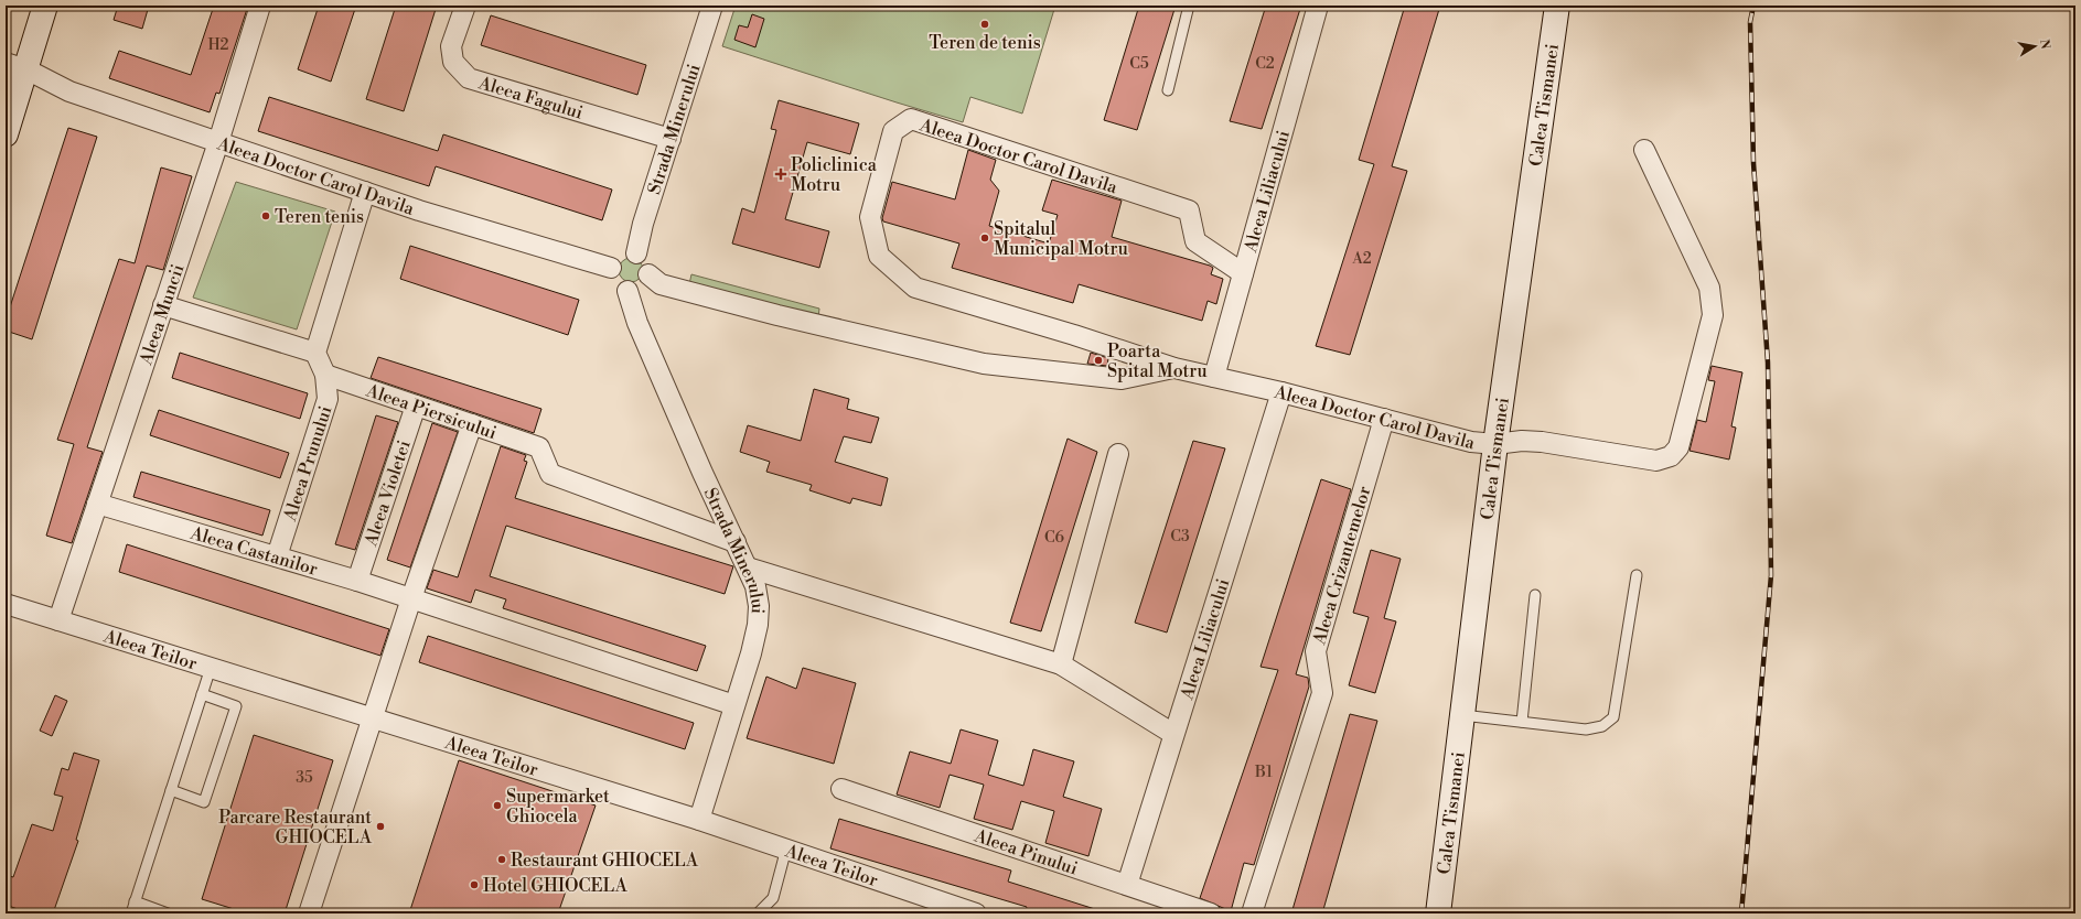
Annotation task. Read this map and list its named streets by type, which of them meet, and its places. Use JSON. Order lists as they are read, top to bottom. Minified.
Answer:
{"streets":{"main road":["Calea Tismanei"],"street":["Aleea Fagului","Strada Minerului","Aleea Doctor Carol Davila","Aleea Liliacului","Aleea Muncii","Aleea Piersicului","Aleea Prunului","Aleea Violetei","Aleea Castanilor","Aleea Crizantemelor","Aleea Teilor","Aleea Pinului"]},"crossings":[["Aleea Fagului","Strada Minerului"],["Calea Tismanei","Aleea Doctor Carol Davila"],["Strada Minerului","Aleea Doctor Carol Davila"],["Strada Minerului","Aleea Piersicului"],["Strada Minerului","Aleea Castanilor"],["Strada Minerului","Aleea Teilor"],["Aleea Doctor Carol Davila","Aleea Liliacului"],["Aleea Doctor Carol Davila","Aleea Muncii"],["Aleea Doctor Carol Davila","Aleea Crizantemelor"],["Aleea Liliacului","Aleea Pinului"],["Aleea Muncii","Aleea Castanilor"],["Aleea Muncii","Aleea Teilor"],["Aleea Piersicului","Aleea Prunului"],["Aleea Piersicului","Aleea Violetei"],["Aleea Prunului","Aleea Castanilor"],["Aleea Violetei","Aleea Castanilor"]],"places":{"other":["Teren de tenis","Teren tenis","Spitalul Municipal Motru","Poarta Spital Motru","Supermarket Ghiocela","Parcare Restaurant GHIOCELA","Restaurant GHIOCELA","Hotel GHIOCELA"],"health":["Policlinica Motru"]},"house_numbers":["H2","C5","C2","A2","C3","C6","B1","35"],"north":"right"}
